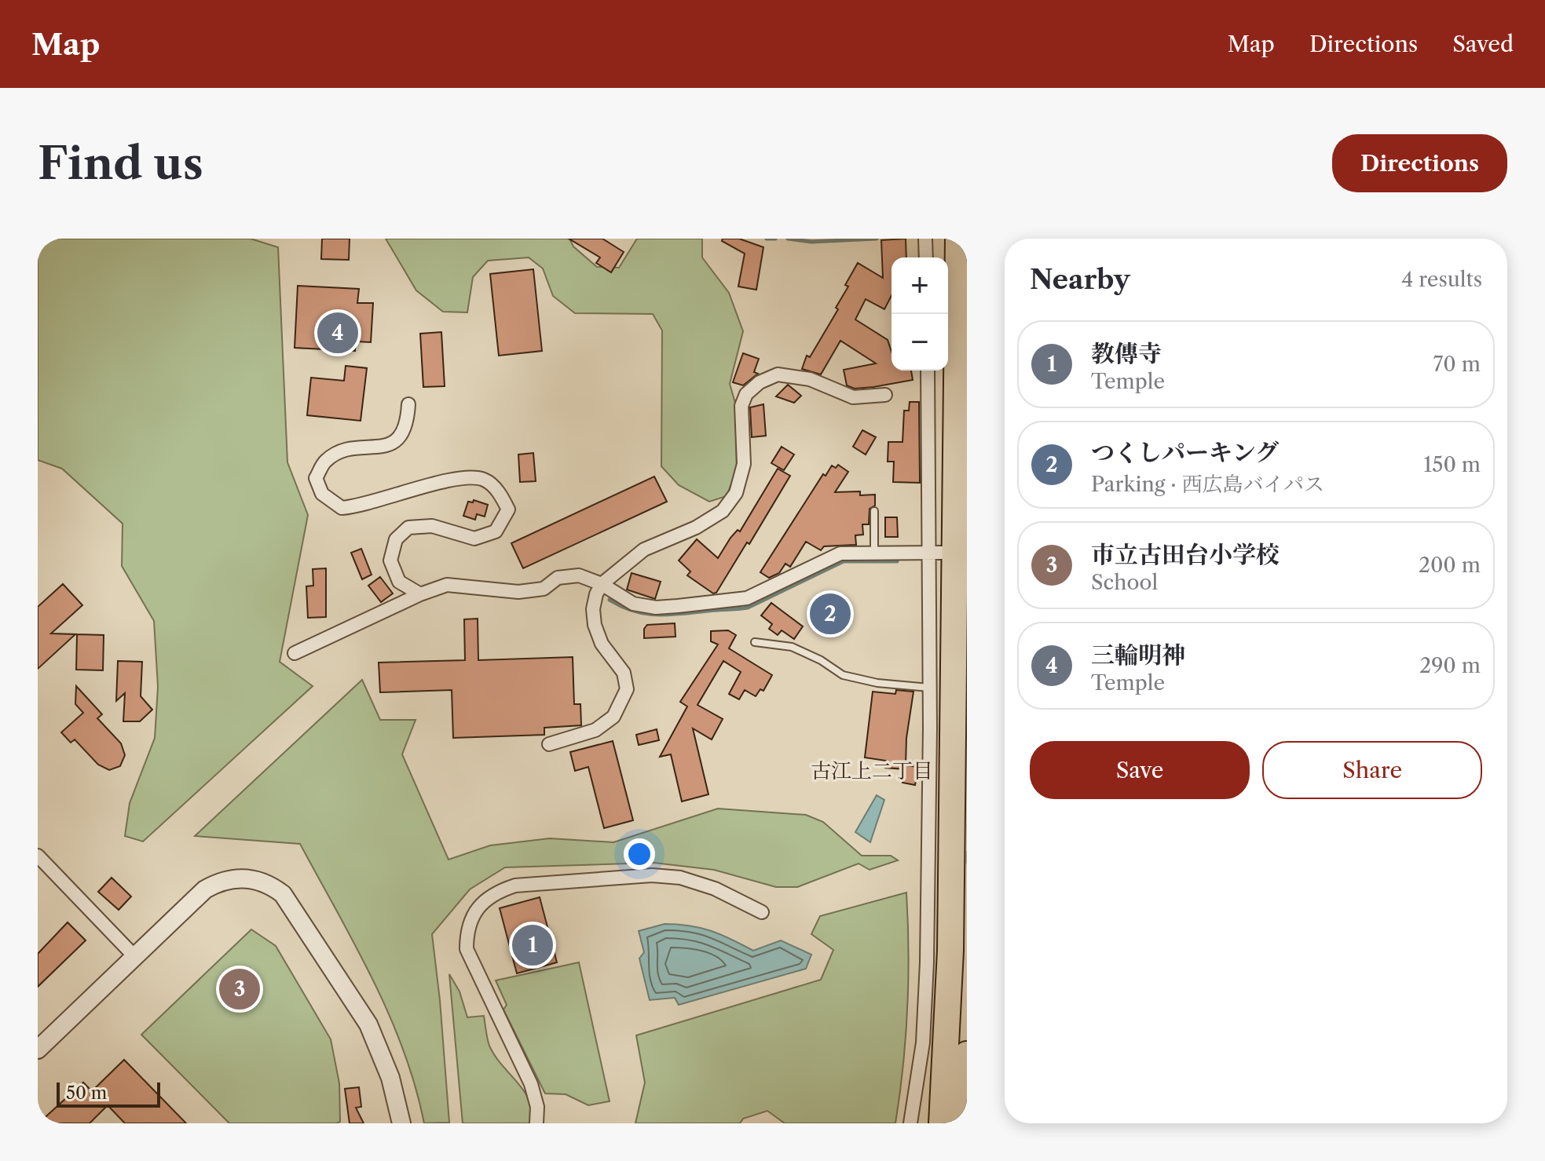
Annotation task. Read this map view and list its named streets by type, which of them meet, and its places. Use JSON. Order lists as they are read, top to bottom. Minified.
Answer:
{"districts":["古江上二丁目"],"scale_bar":"50 m","page":{"header":"Map","nav":["Map","Directions","Saved"],"buttons":["Directions",["Save","Share"]],"title":"Find us","heading":["Nearby","4 results"],"map_buttons":["+","−"],"pins":["4","2","1","3"],"list":[{"mark":"1","name":"教傳寺","note":"Temple","value":"70 m"},{"mark":"2","name":"つくしパーキング","note":"Parking · 西広島バイパス","value":"150 m"},{"mark":"3","name":"市立古田台小学校","note":"School","value":"200 m"},{"mark":"4","name":"三輪明神","note":"Temple","value":"290 m"}],"scale":"50 m"}}
